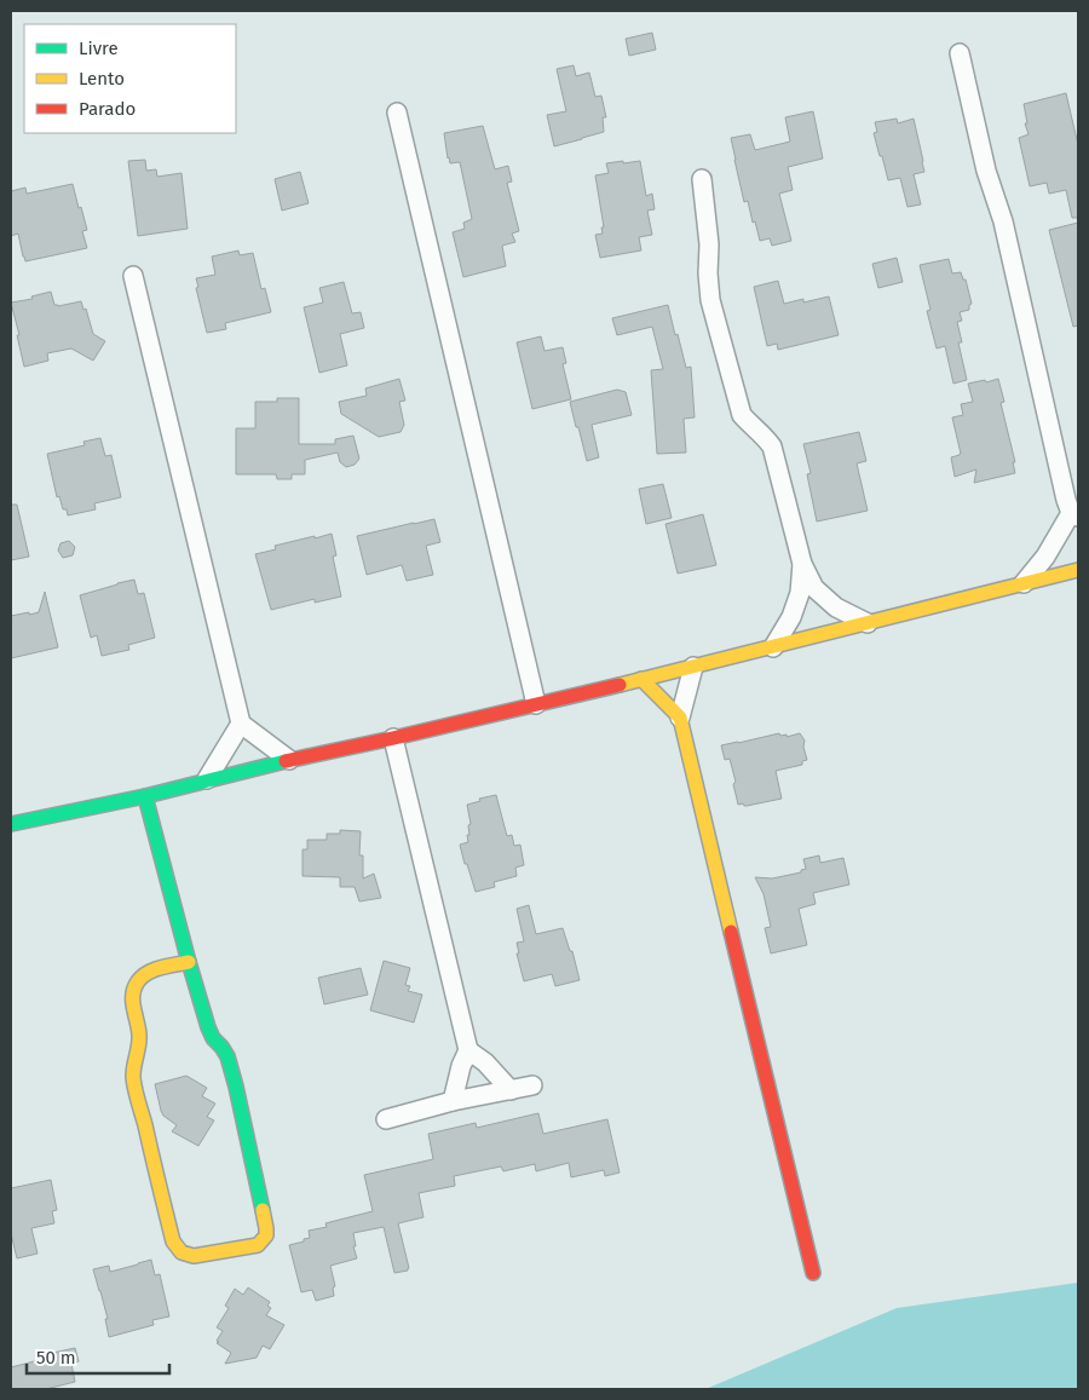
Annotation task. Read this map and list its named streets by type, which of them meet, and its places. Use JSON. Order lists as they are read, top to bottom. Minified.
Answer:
{"legend":["Livre","Lento","Parado"],"scale_bar":"50 m"}
